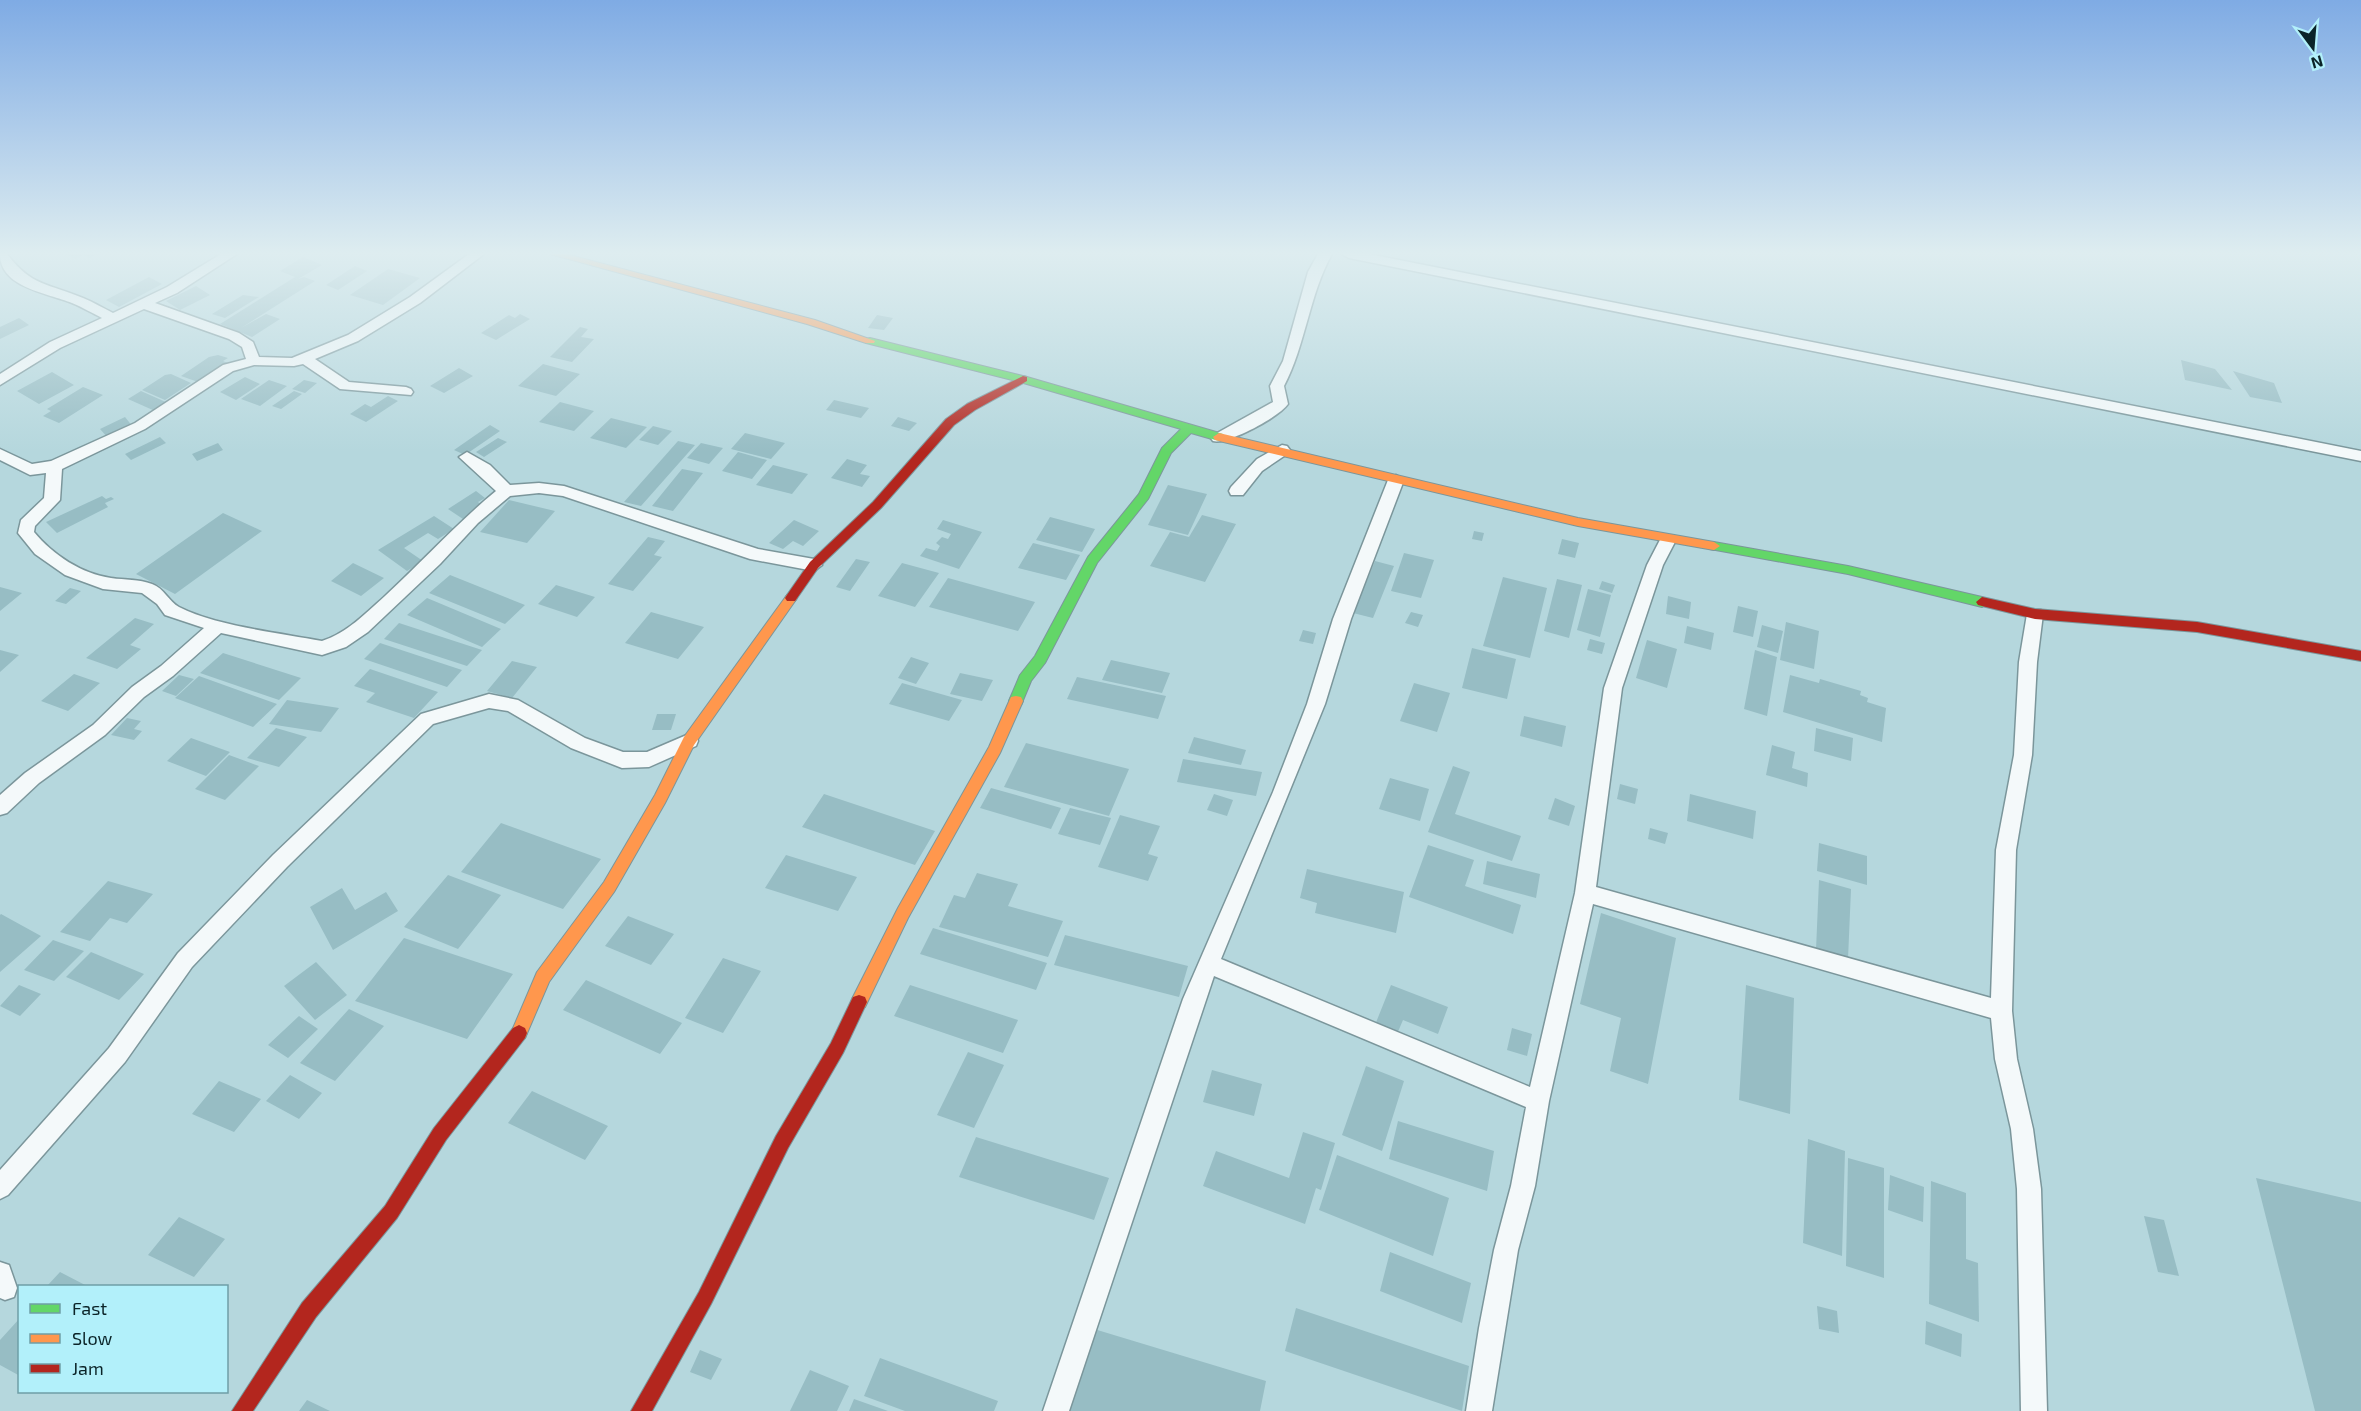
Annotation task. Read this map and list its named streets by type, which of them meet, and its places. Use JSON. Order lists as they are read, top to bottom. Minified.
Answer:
{"legend":["Fast","Slow","Jam"],"north":"bottom"}
